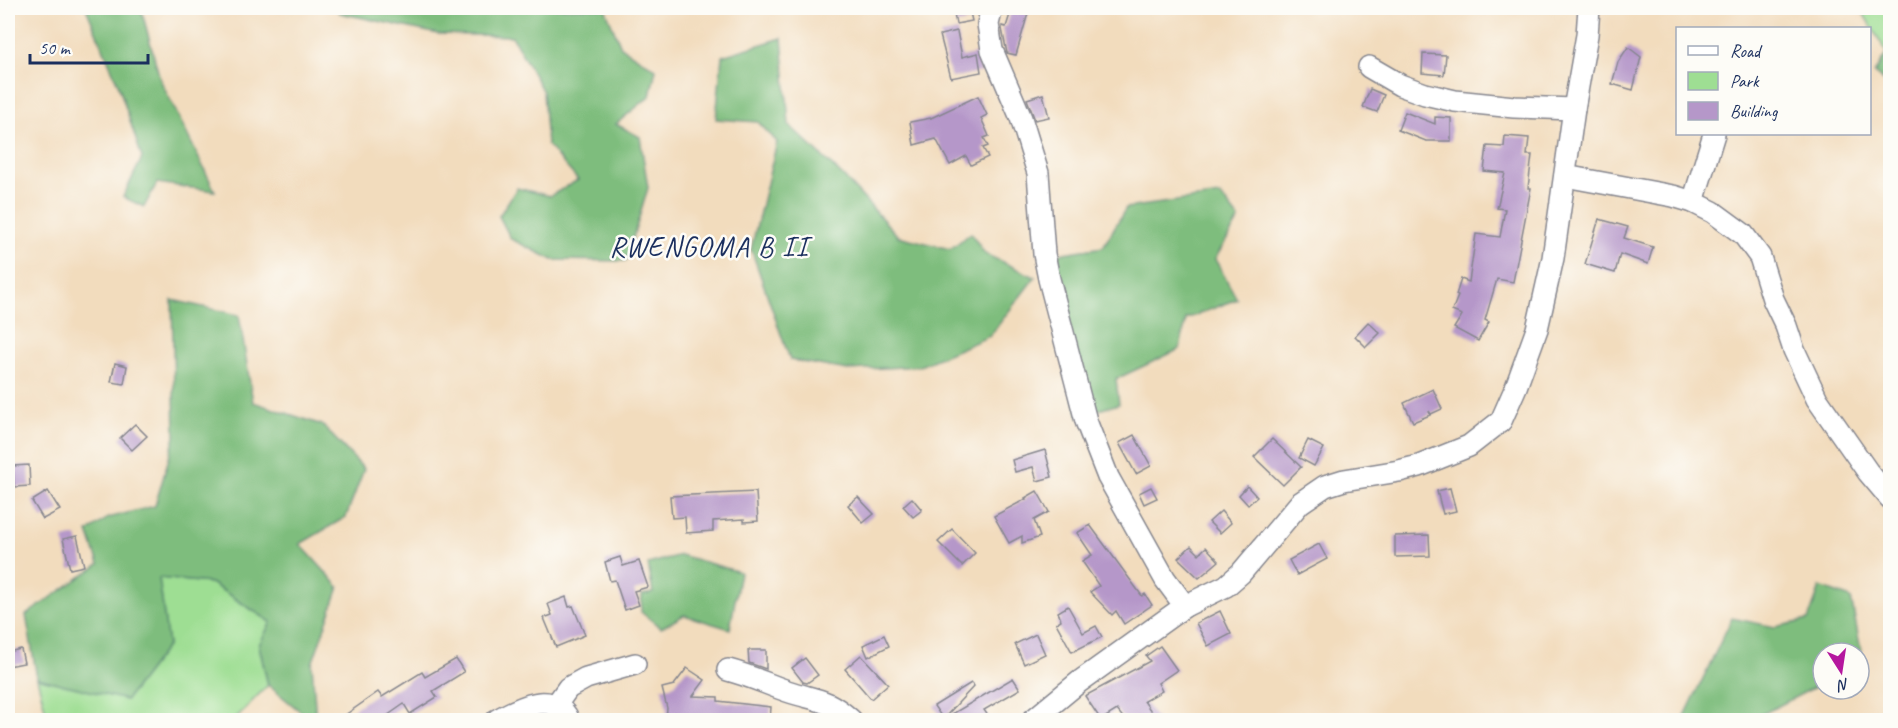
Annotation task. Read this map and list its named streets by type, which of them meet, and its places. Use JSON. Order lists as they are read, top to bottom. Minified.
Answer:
{"districts":["RWENGOMA B II"],"legend":["Road","Park","Building"],"scale_bar":"50 m","north":"bottom"}
